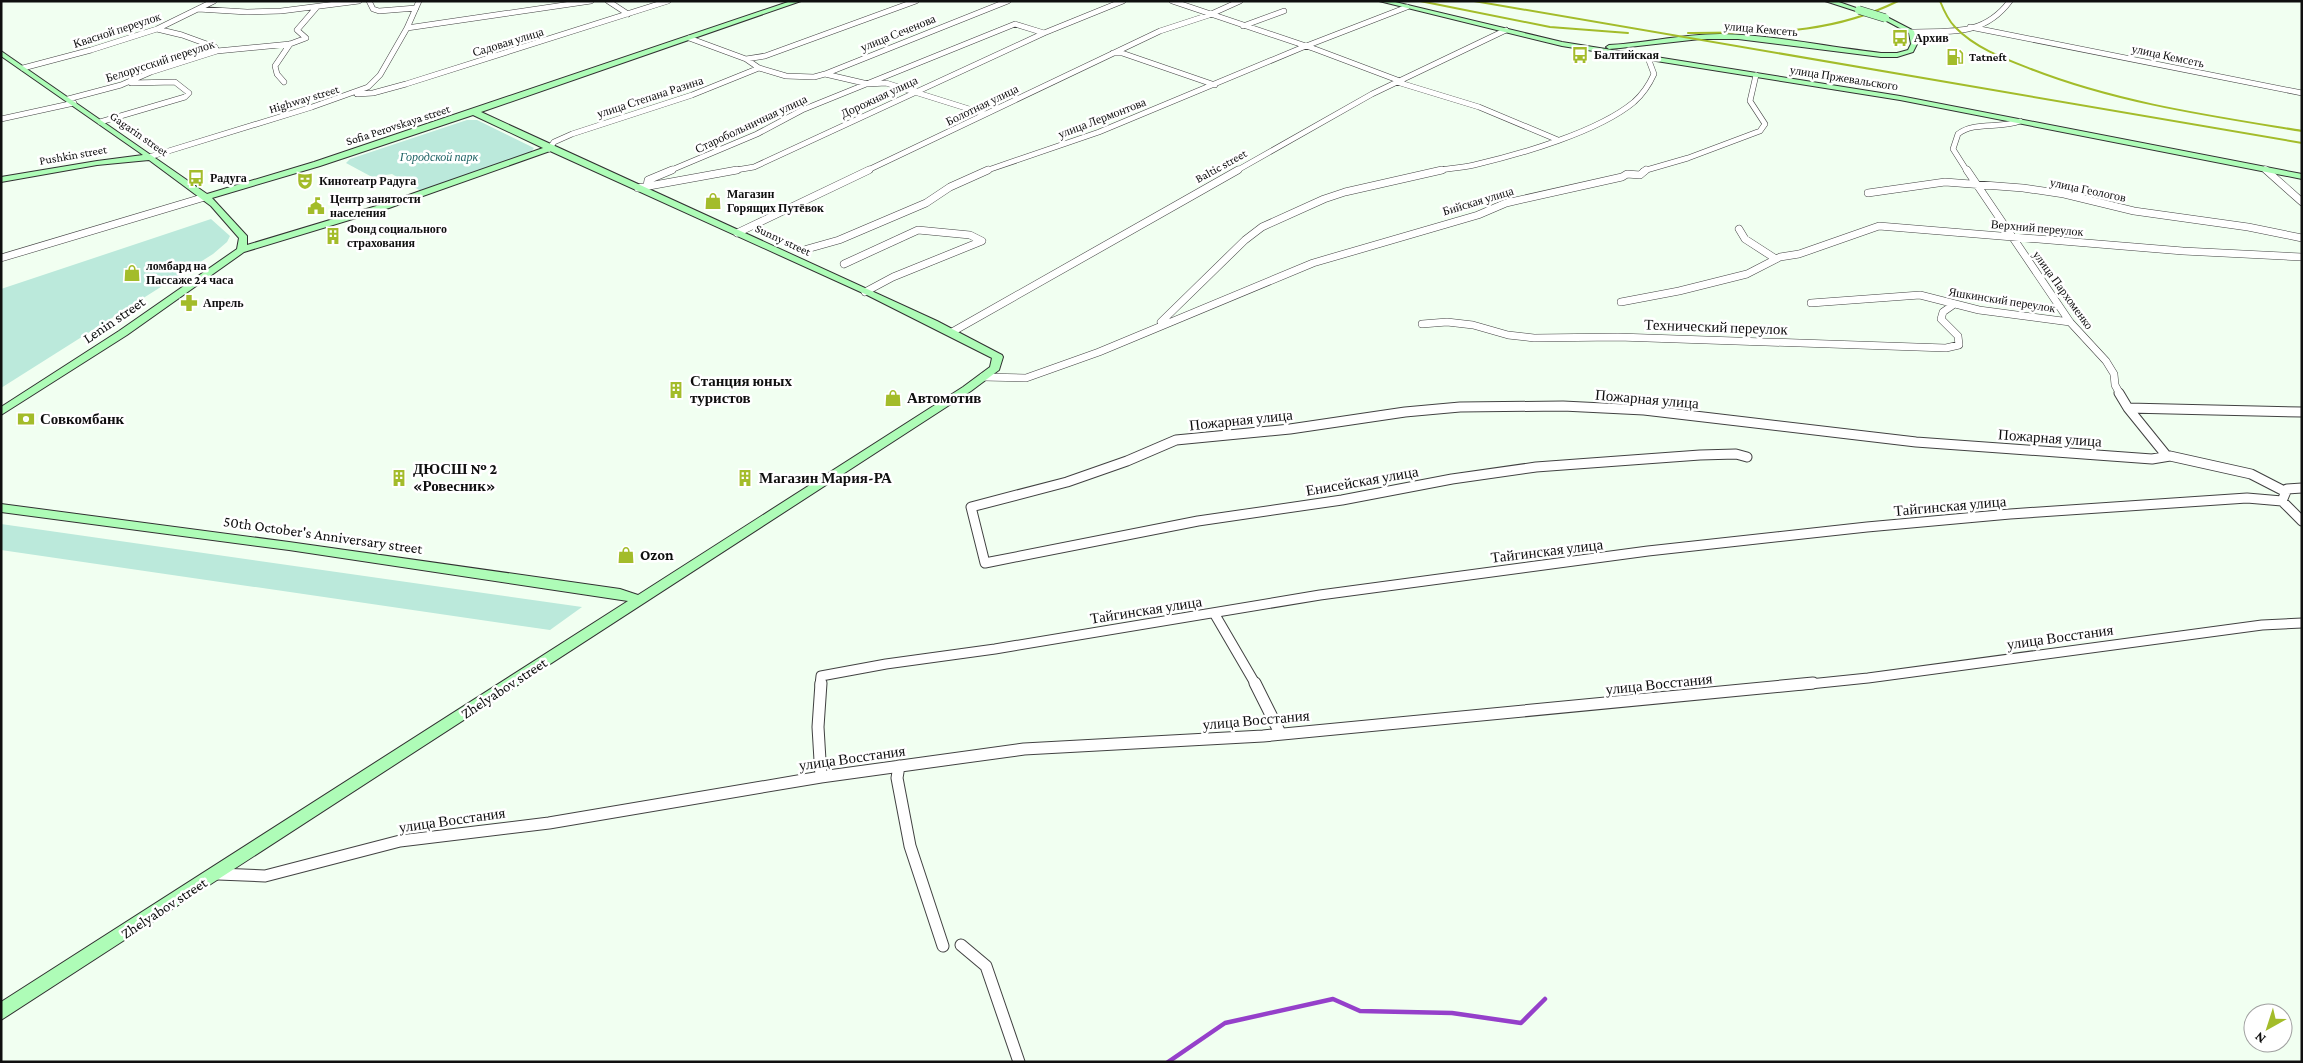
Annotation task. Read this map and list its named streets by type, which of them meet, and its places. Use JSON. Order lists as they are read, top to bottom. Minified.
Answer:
{"streets":{"street":["улица Кемсеть","Квасной переулок","улица Сеченова","Садовая улица","Белорусский переулок","улица Пржевальского","улица Степана Разина","Дорожная улица","Highway street","Болотная улица","улица Лермонтова","Старобольничная улица","Sofia Perovskaya street","Gagarin street","Pushkin street","Baltic street","улица Геологов","Бийская улица","Верхний переулок","Sunny street","улица Пархоменко","Яшкинский переулок","Lenin street","Технический переулок","Пожарная улица","Енисейская улица","Тайгинская улица","50th October's Anniversary street","улица Восстания","Zhelyabov street"]},"crossings":[["улица Кемсеть","улица Пржевальского"],["Квасной переулок","Gagarin street"],["Садовая улица","Highway street"],["Белорусский переулок","Gagarin street"],["улица Пржевальского","улица Лермонтова"],["улица Пржевальского","Baltic street"],["улица Пржевальского","Бийская улица"],["улица Пржевальского","улица Пархоменко"],["улица Степана Разина","Sunny street"],["улица Степана Разина","Lenin street"],["Дорожная улица","Старобольничная улица"],["Дорожная улица","Sunny street"],["Highway street","Gagarin street"],["Highway street","Pushkin street"],["Болотная улица","Sunny street"],["Старобольничная улица","Sunny street"],["Sofia Perovskaya street","Gagarin street"],["Sofia Perovskaya street","Sunny street"],["Gagarin street","Pushkin street"],["Gagarin street","Lenin street"],["Baltic street","Sunny street"],["улица Геологов","улица Пархоменко"],["Бийская улица","Zhelyabov street"],["Верхний переулок","улица Пархоменко"],["Sunny street","Lenin street"],["Sunny street","Zhelyabov street"],["улица Пархоменко","Яшкинский переулок"],["улица Пархоменко","Пожарная улица"],["Яшкинский переулок","Технический переулок"],["Пожарная улица","Енисейская улица"],["Тайгинская улица","улица Восстания"],["50th October's Anniversary street","Zhelyabov street"],["улица Восстания","Zhelyabov street"]],"parks":["Городской парк"],"places":{"bus stop":["Архив","Балтийская","Радуга"],"fuel station":["Tatneft"],"theatre":["Кинотеатр Радуга"],"shop":["Магазин Горящих Путёвок","ломбард на Пассаже 24 часа","Автомотив","Ozon"],"public building":["Центр занятости населения"],"building":["Фонд социального страхования","Станция юных туристов","ДЮСШ № 2 «Ровесник»","Магазин Мария-РА"],"pharmacy":["Апрель"],"bank":["Совкомбанк"]},"north":"bottom left"}
